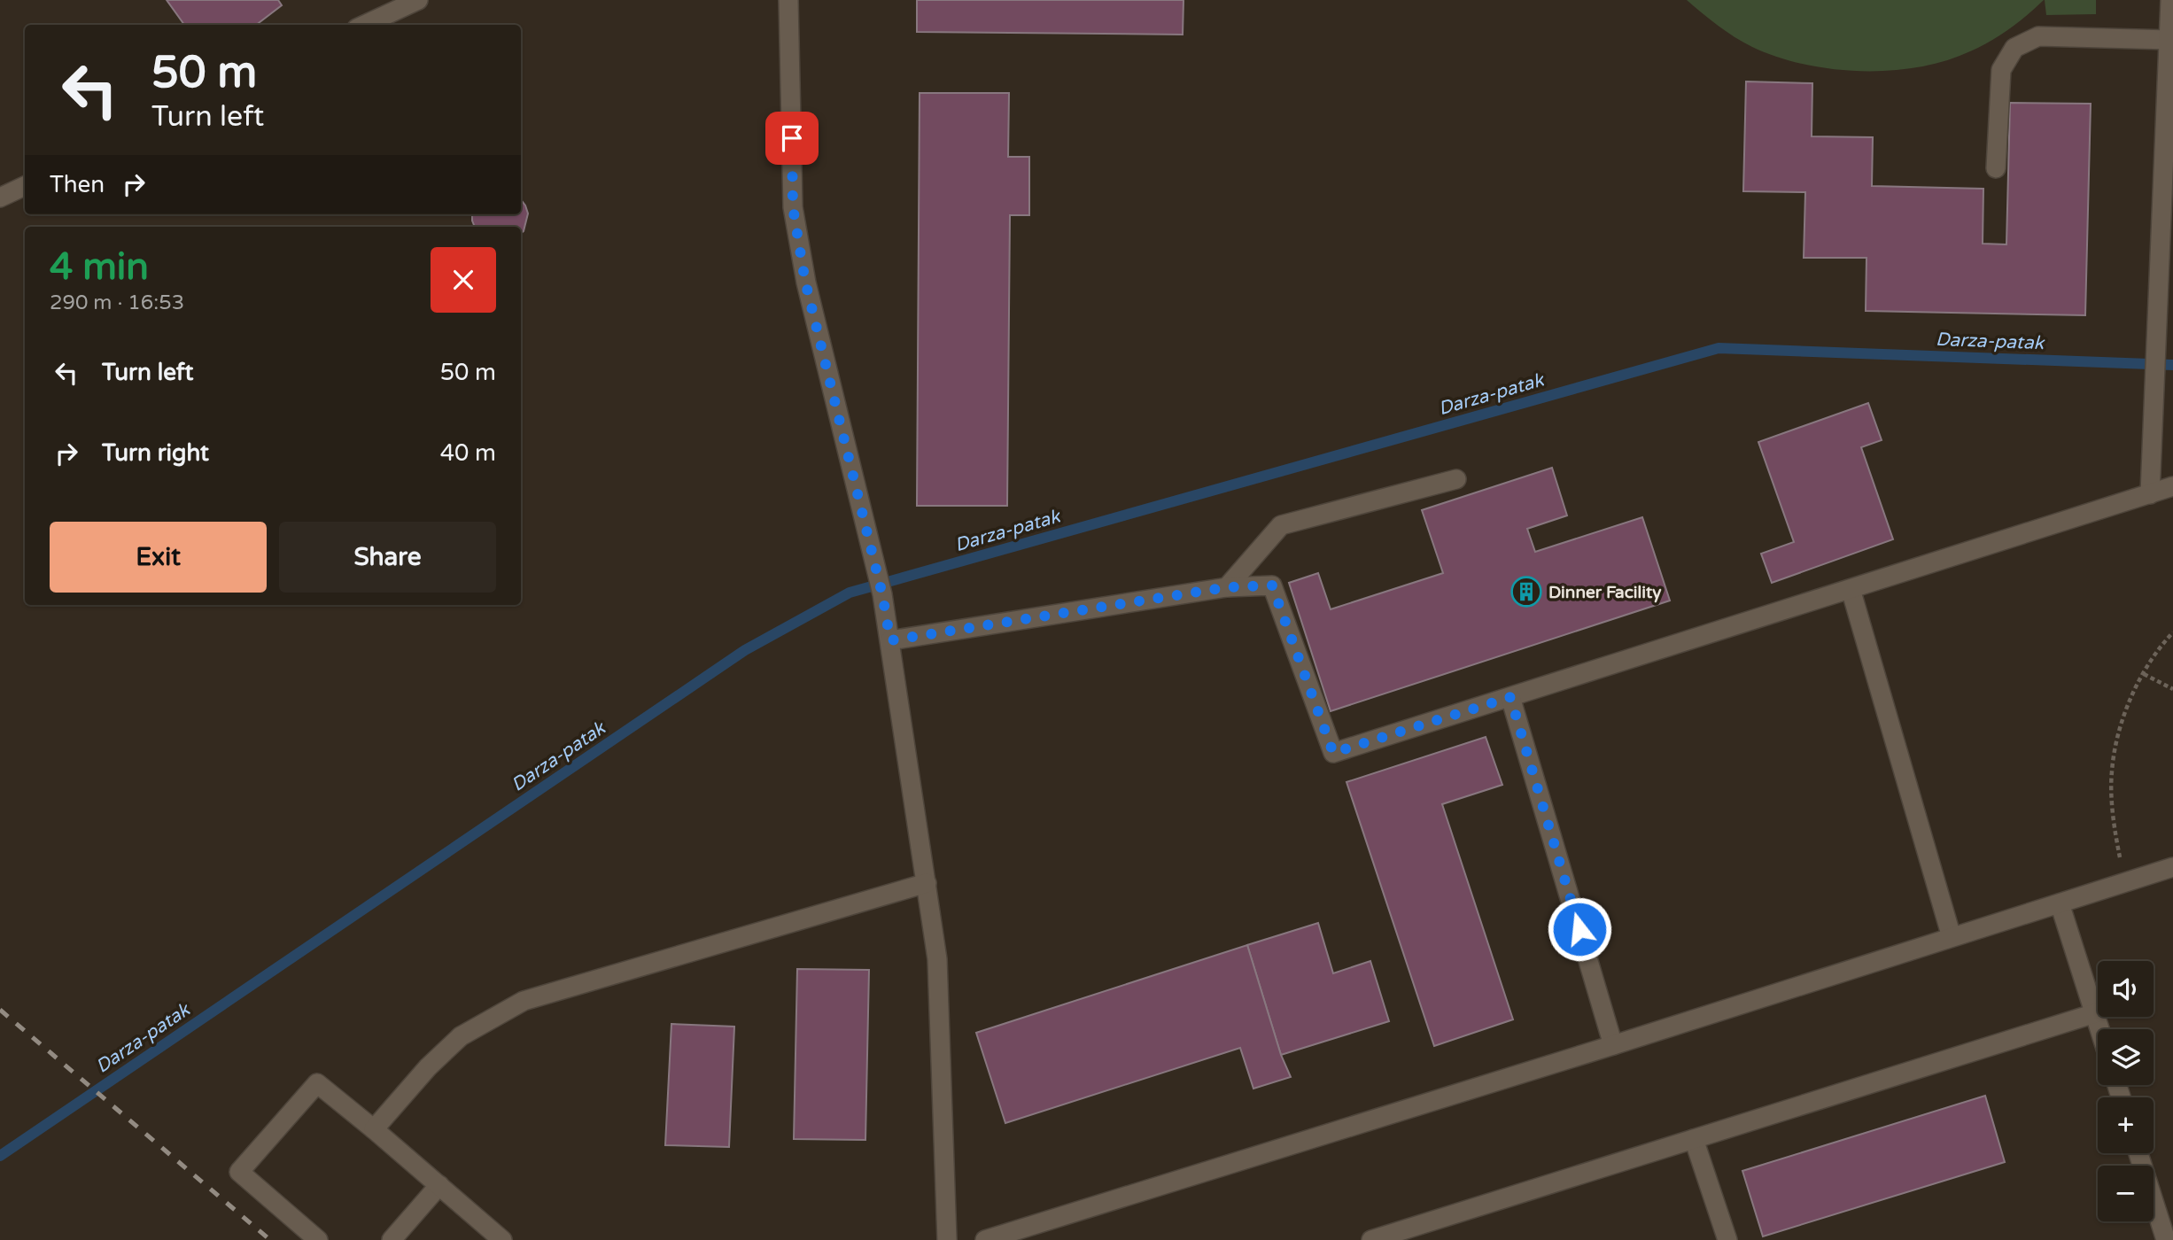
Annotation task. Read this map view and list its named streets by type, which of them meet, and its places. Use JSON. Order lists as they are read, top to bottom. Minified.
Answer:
{"water":["Darza-patak"],"places":{"building":["Dinner Facility"]},"page":{"turn":["50 m","Turn left"],"then":"Then","heading":["4 min","290 m · 16:53"],"list":[{"name":"Turn left","value":"50 m"},{"name":"Turn right","value":"40 m"}],"buttons":["Exit","Share"],"map_buttons":["+","−"]}}
